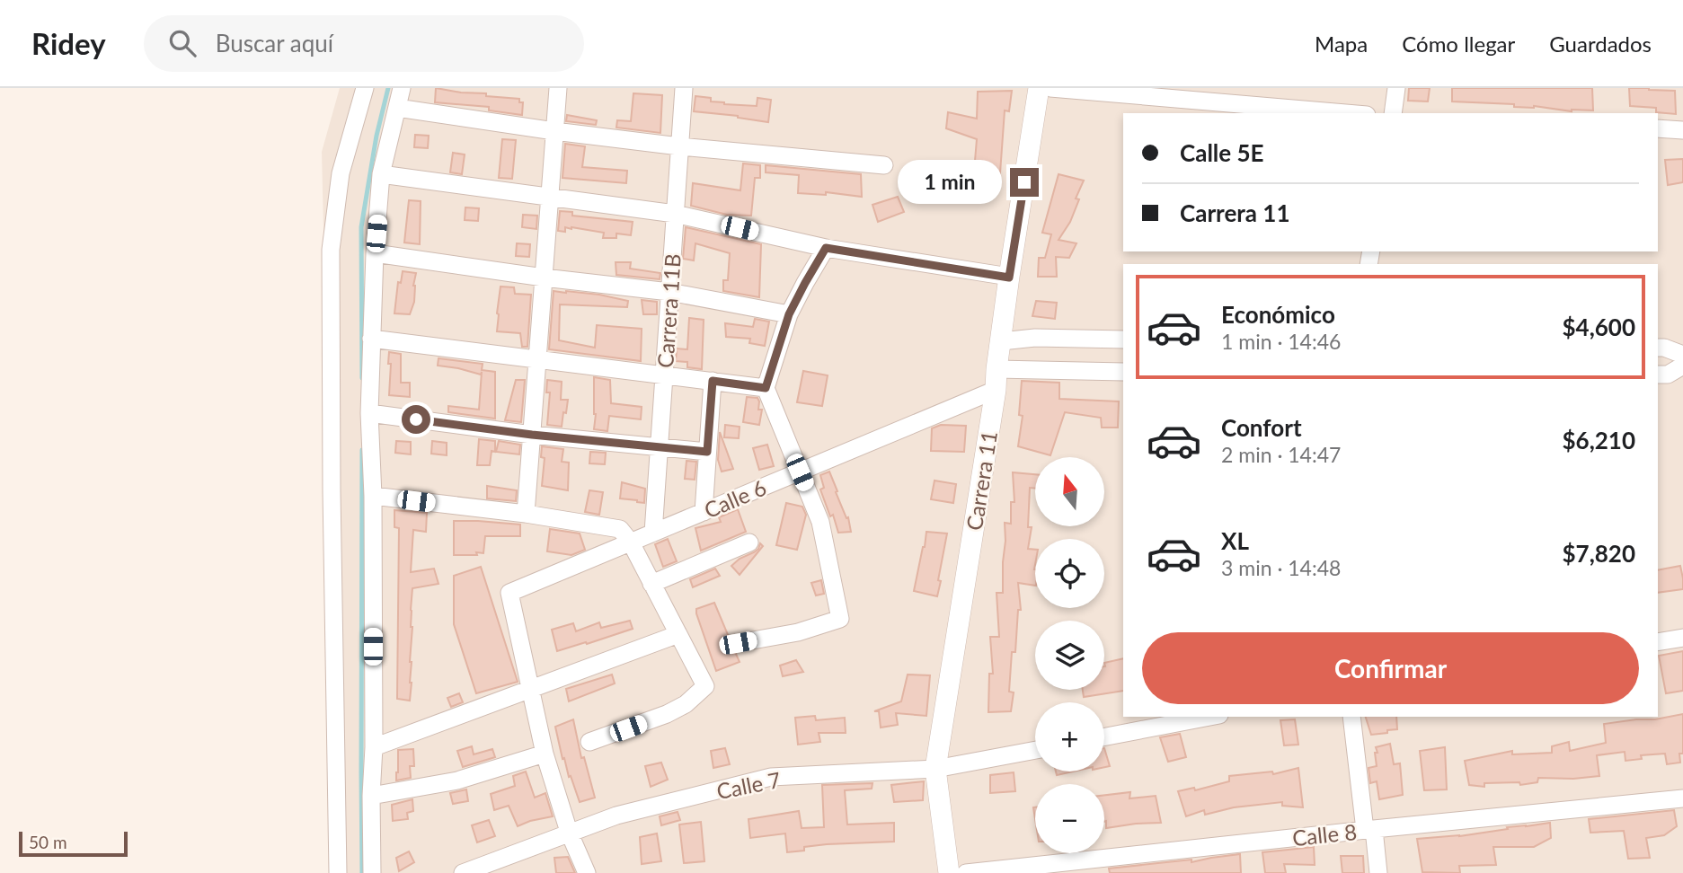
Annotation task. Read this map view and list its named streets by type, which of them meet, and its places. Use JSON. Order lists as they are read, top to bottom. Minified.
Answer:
{"streets":{"street":["Carrera 11B","Carrera 11","Calle 6","Calle 7","Calle 8"]},"crossings":[["Carrera 11B","Calle 6"],["Carrera 11","Calle 6"],["Carrera 11","Calle 7"]],"scale_bar":"50 m","north":"top","page":{"header":"Ridey","search":"Buscar aquí","nav":["Mapa","Cómo llegar","Guardados"],"banner":["Calle 5E","Carrera 11"],"bubble":"1 min","list":[{"name":"Económico","note":"1 min · 14:46","value":"$4,600"},{"name":"Confort","note":"2 min · 14:47","value":"$6,210"},{"name":"XL","note":"3 min · 14:48","value":"$7,820"}],"map_buttons":["+","−"],"buttons":"Confirmar","scale":"50 m"}}
